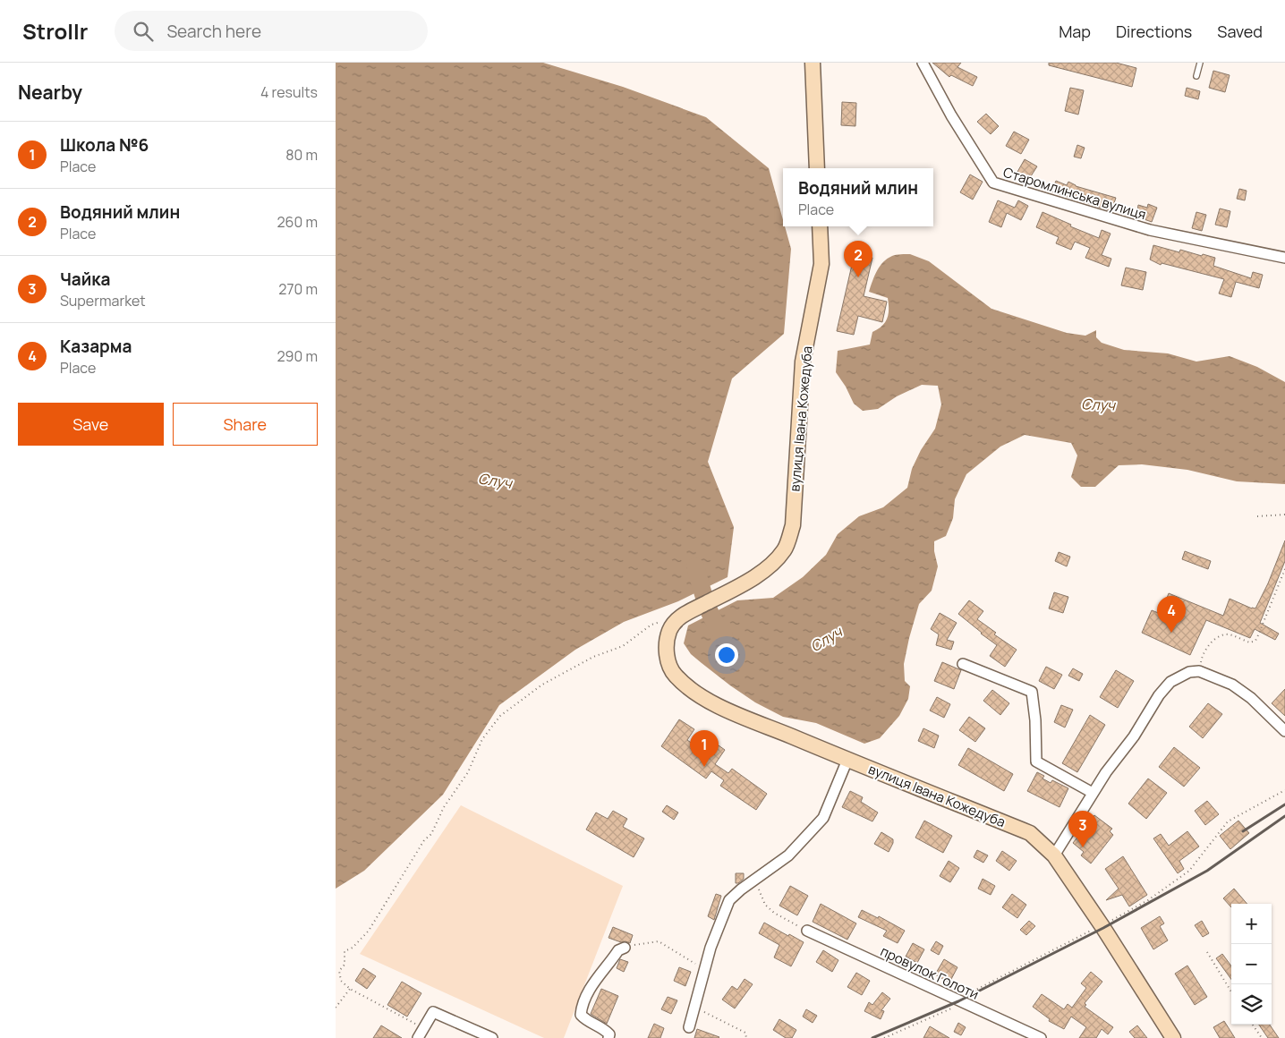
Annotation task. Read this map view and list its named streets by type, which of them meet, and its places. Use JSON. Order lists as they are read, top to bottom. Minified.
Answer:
{"streets":{"main road":["вулиця Івана Кожедуба"],"street":["Старомлинська вулиця","провулок Голоти"]},"water":["Случ"],"page":{"header":"Strollr","search":"Search here","nav":["Map","Directions","Saved"],"heading":["Nearby","4 results"],"list":[{"mark":"1","name":"Школа №6","note":"Place","value":"80 m"},{"mark":"2","name":"Водяний млин","note":"Place","value":"260 m"},{"mark":"3","name":"Чайка","note":"Supermarket","value":"270 m"},{"mark":"4","name":"Казарма","note":"Place","value":"290 m"}],"popup":["Водяний млин","Place"],"pins":["2","4","1","3"],"buttons":["Save","Share"],"map_buttons":["+","−"]}}
